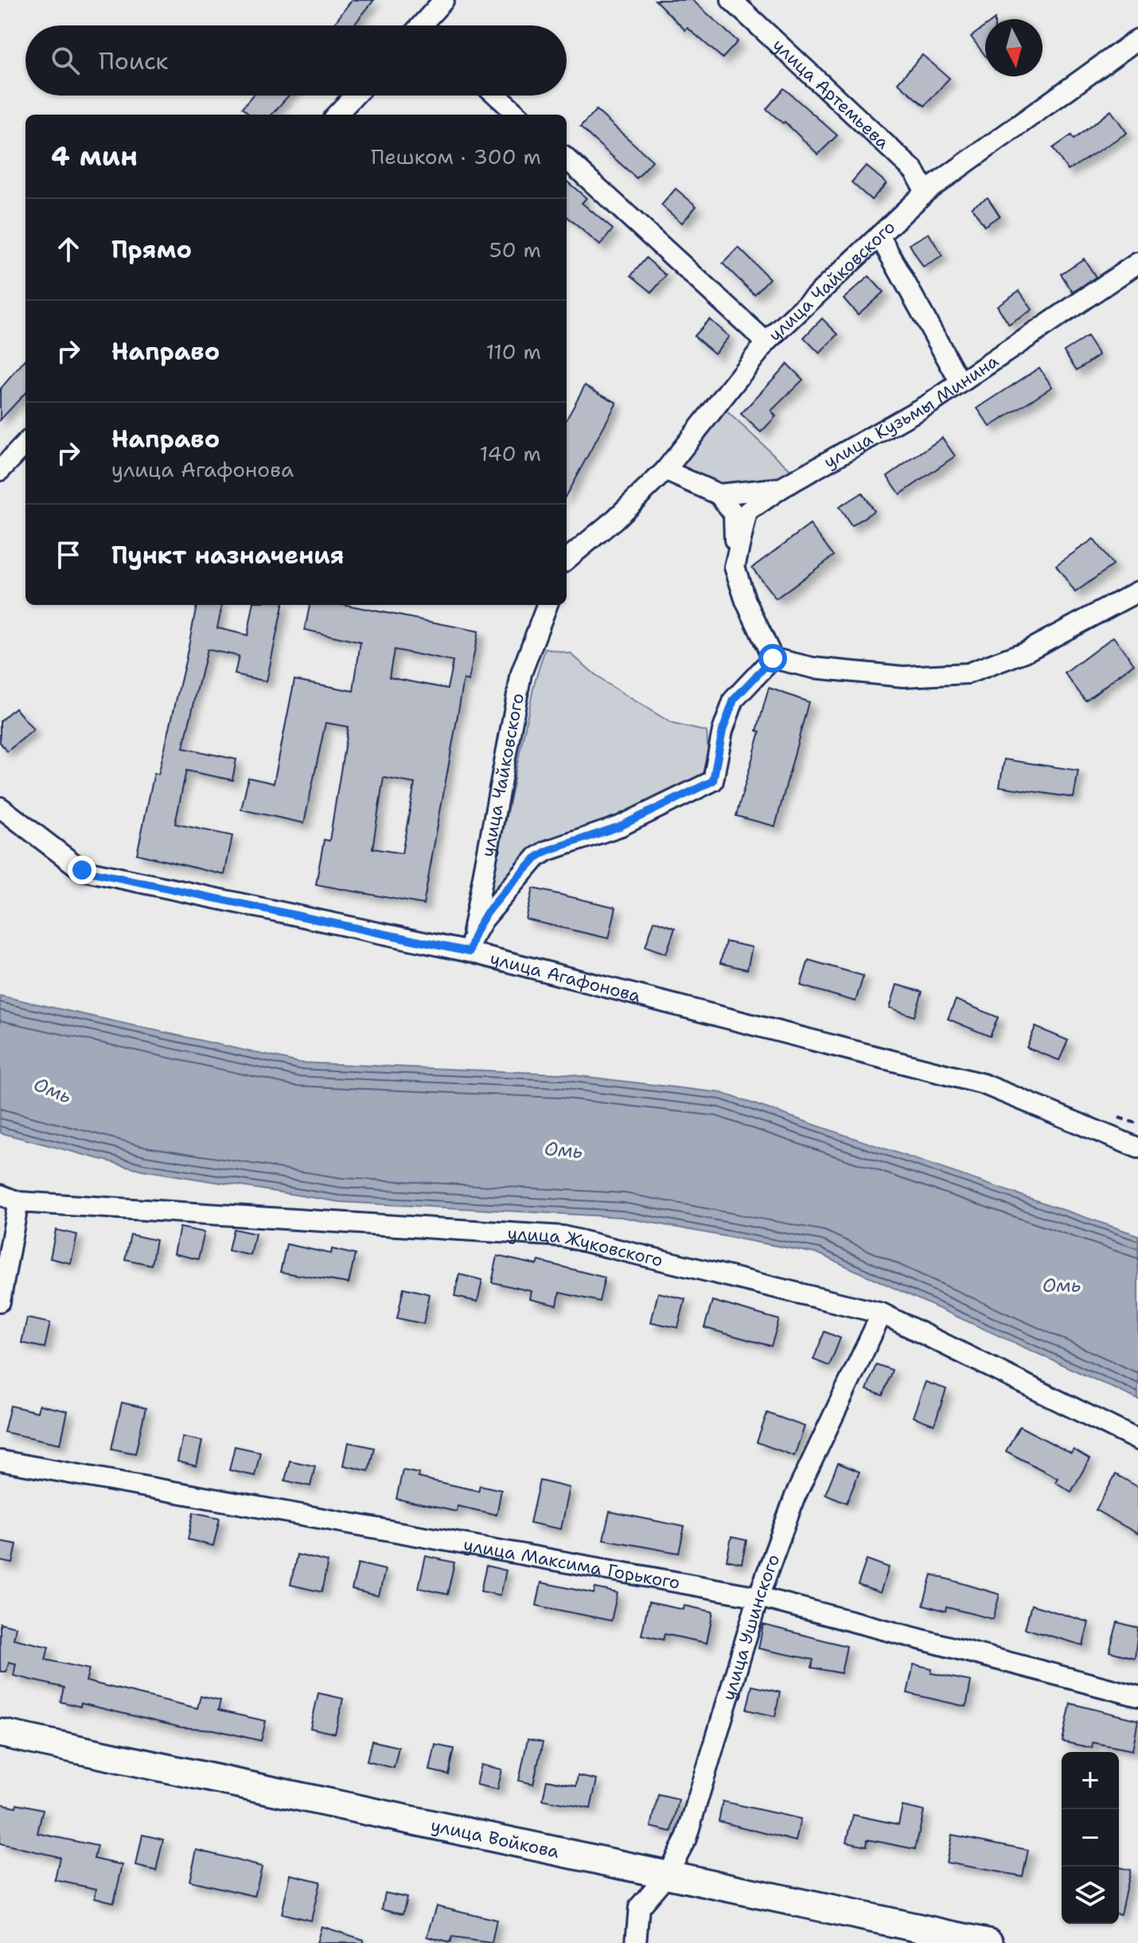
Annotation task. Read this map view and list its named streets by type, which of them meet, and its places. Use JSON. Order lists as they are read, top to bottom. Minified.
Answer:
{"streets":{"main road":["улица Войкова"],"street":["улица Артемьева","улица Чайковского","улица Кузьмы Минина","улица Агафонова","улица Жуковского","улица Максима Горького","улица Ушинского"]},"crossings":[["улица Артемьева","улица Чайковского"],["улица Чайковского","улица Кузьмы Минина"],["улица Чайковского","улица Агафонова"],["улица Жуковского","улица Ушинского"],["улица Максима Горького","улица Ушинского"],["улица Ушинского","улица Войкова"]],"water":["Омь"],"north":"bottom","page":{"search":"Поиск","heading":["4 мин","Пешком · 300 m"],"list":[["Прямо","50 m"],["Направо","110 m"],["Направо","улица Агафонова","140 m"],"Пункт назначения"],"map_buttons":["+","−"]}}
